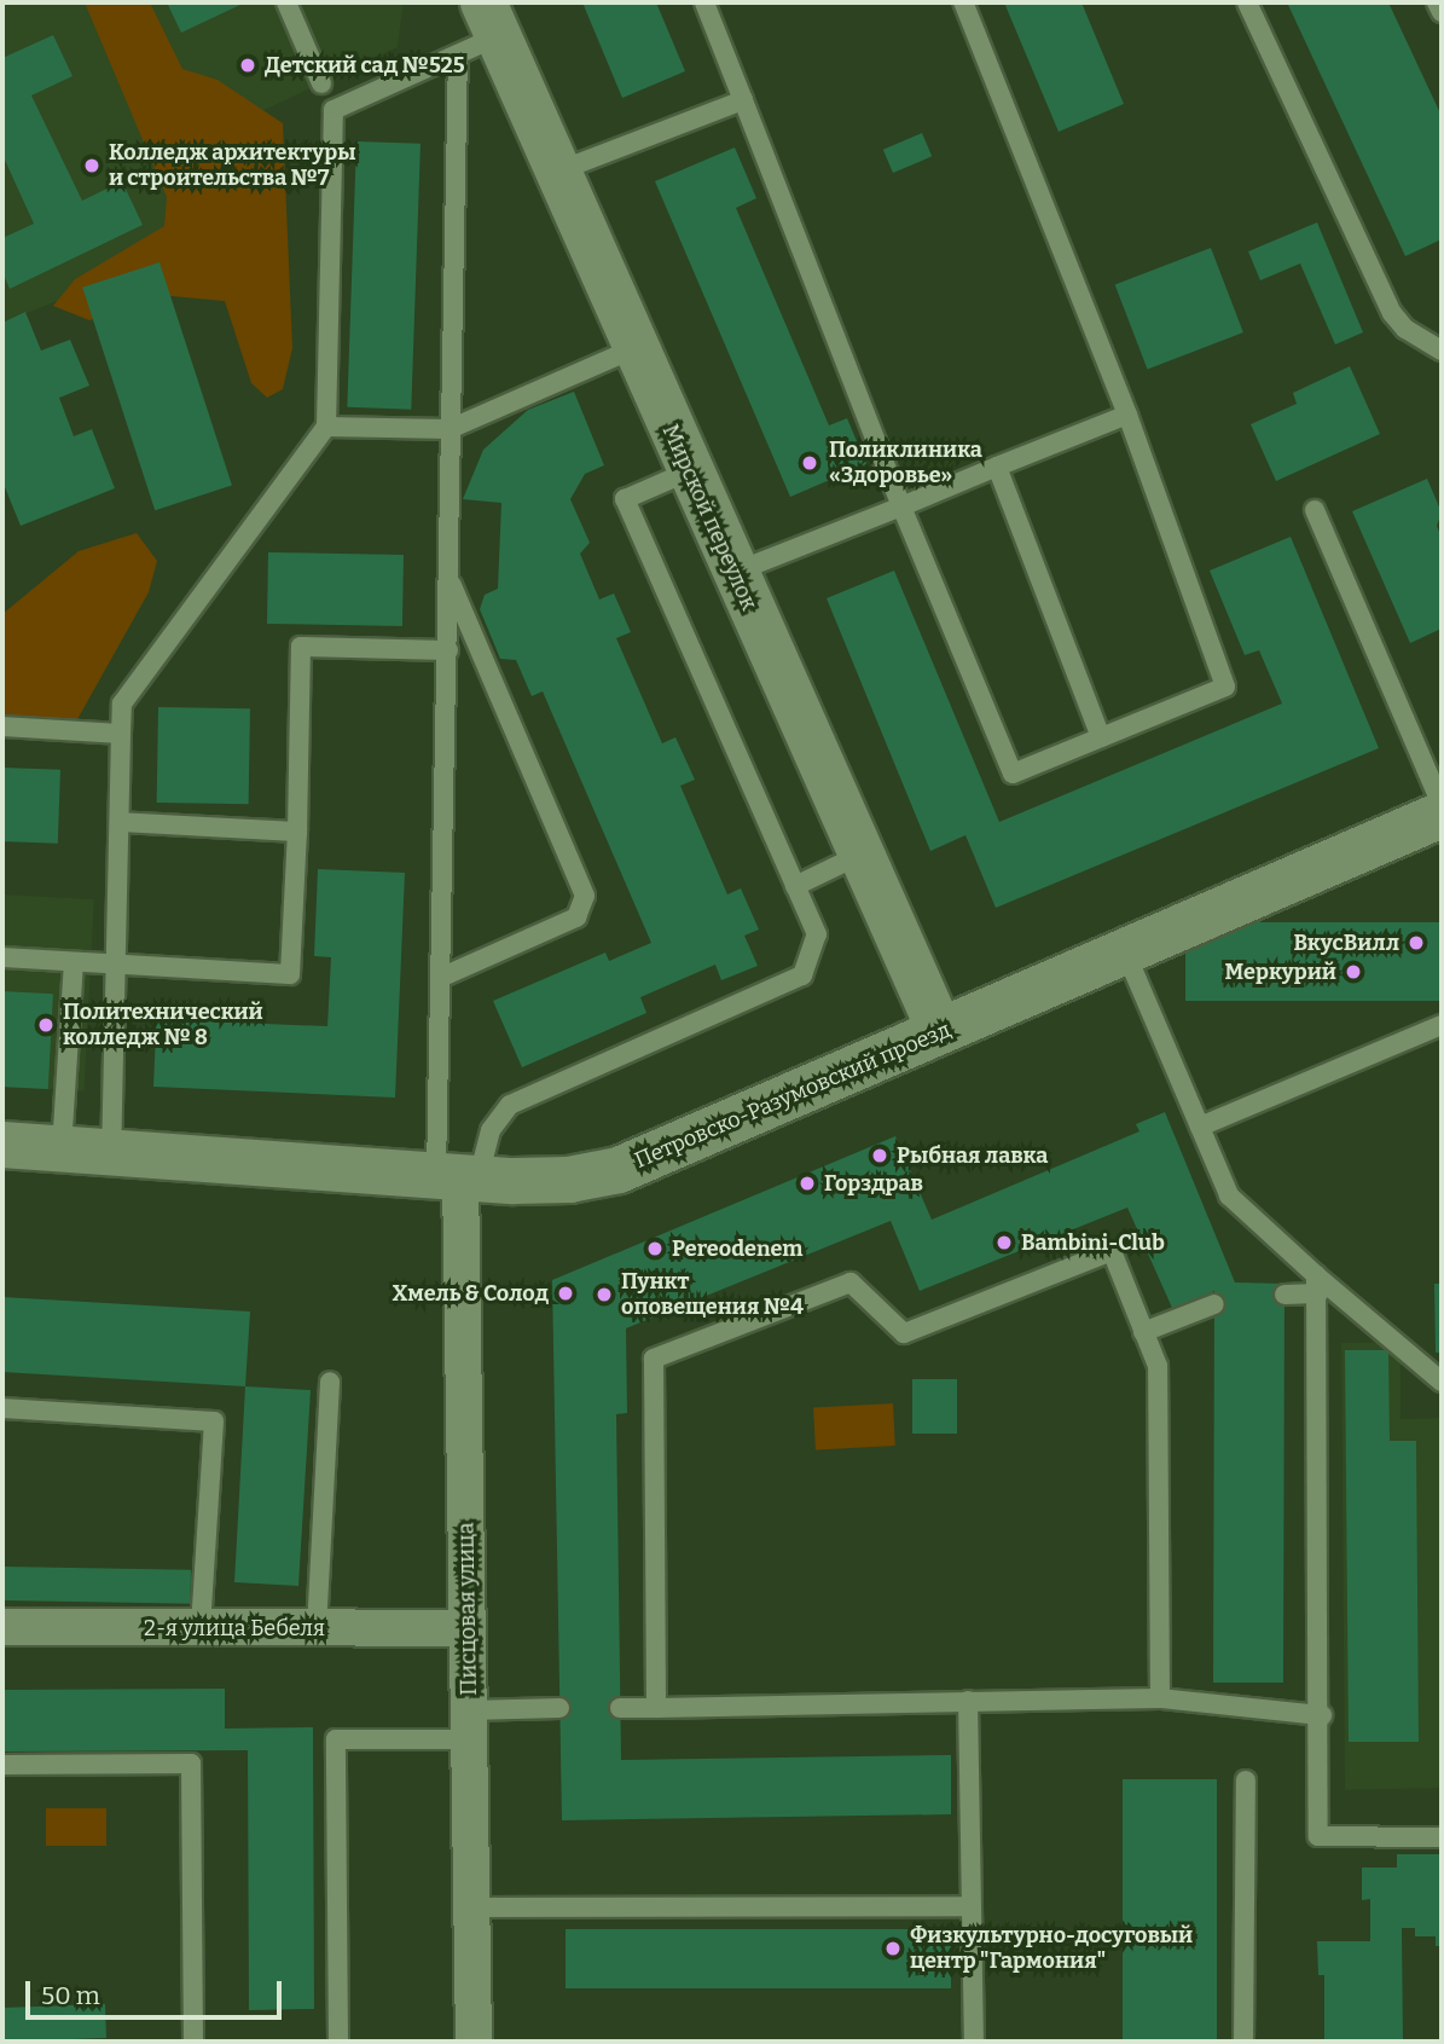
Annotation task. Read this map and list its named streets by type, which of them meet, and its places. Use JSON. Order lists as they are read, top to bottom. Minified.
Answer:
{"streets":{"street":["Мирской переулок","Петровско-Разумовский проезд","Писцовая улица","2-я улица Бебеля"]},"crossings":[["Мирской переулок","Петровско-Разумовский проезд"],["Петровско-Разумовский проезд","Писцовая улица"],["Писцовая улица","2-я улица Бебеля"]],"places":["Детский сад №525","Колледж архитектуры и строительства №7","Поликлиника «Здоровье»","ВкусВилл","Меркурий","Политехнический колледж № 8","Рыбная лавка","Горздрав","Bambini-Club","Pereodenem","Хмель & Солод","Пункт оповещения №4","Физкультурно-досуговый центр \"Гармония\""],"scale_bar":"50 m"}
